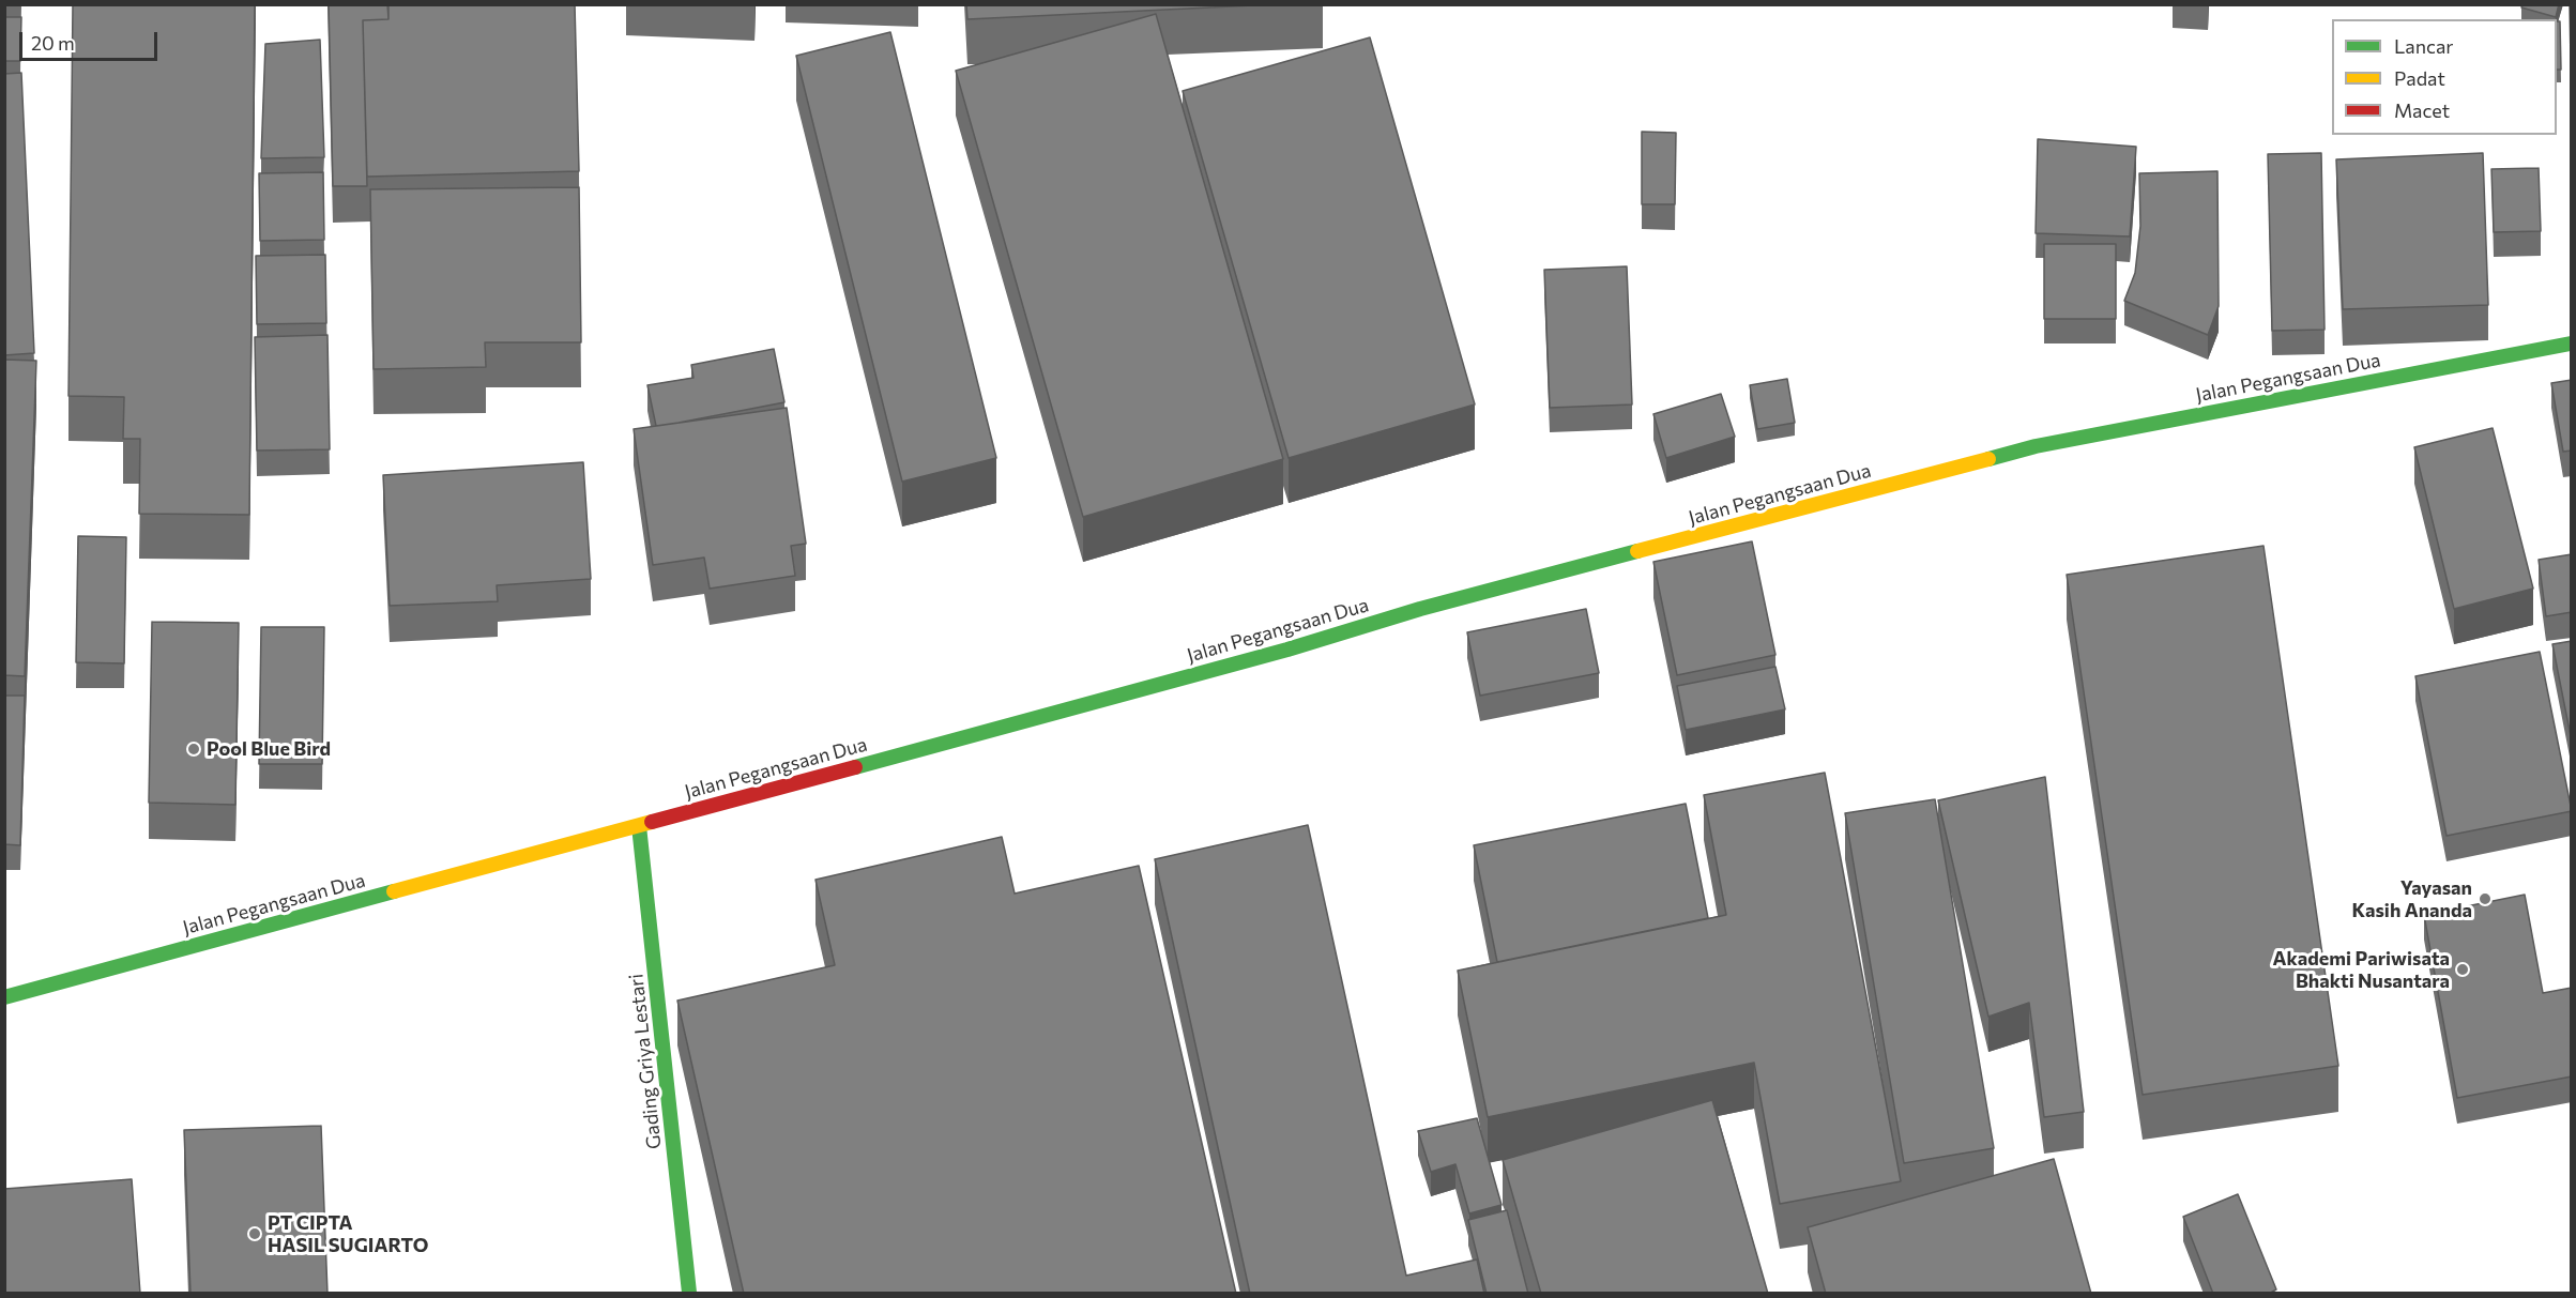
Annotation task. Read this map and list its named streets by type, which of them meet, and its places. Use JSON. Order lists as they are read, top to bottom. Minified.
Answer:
{"streets":{"main road":["Jalan Pegangsaan Dua","Gading Griya Lestari"]},"crossings":[["Jalan Pegangsaan Dua","Gading Griya Lestari"]],"places":["Pool Blue Bird","Yayasan Kasih Ananda","Akademi Pariwisata Bhakti Nusantara","PT CIPTA HASIL SUGIARTO"],"legend":["Lancar","Padat","Macet"],"scale_bar":"20 m"}
